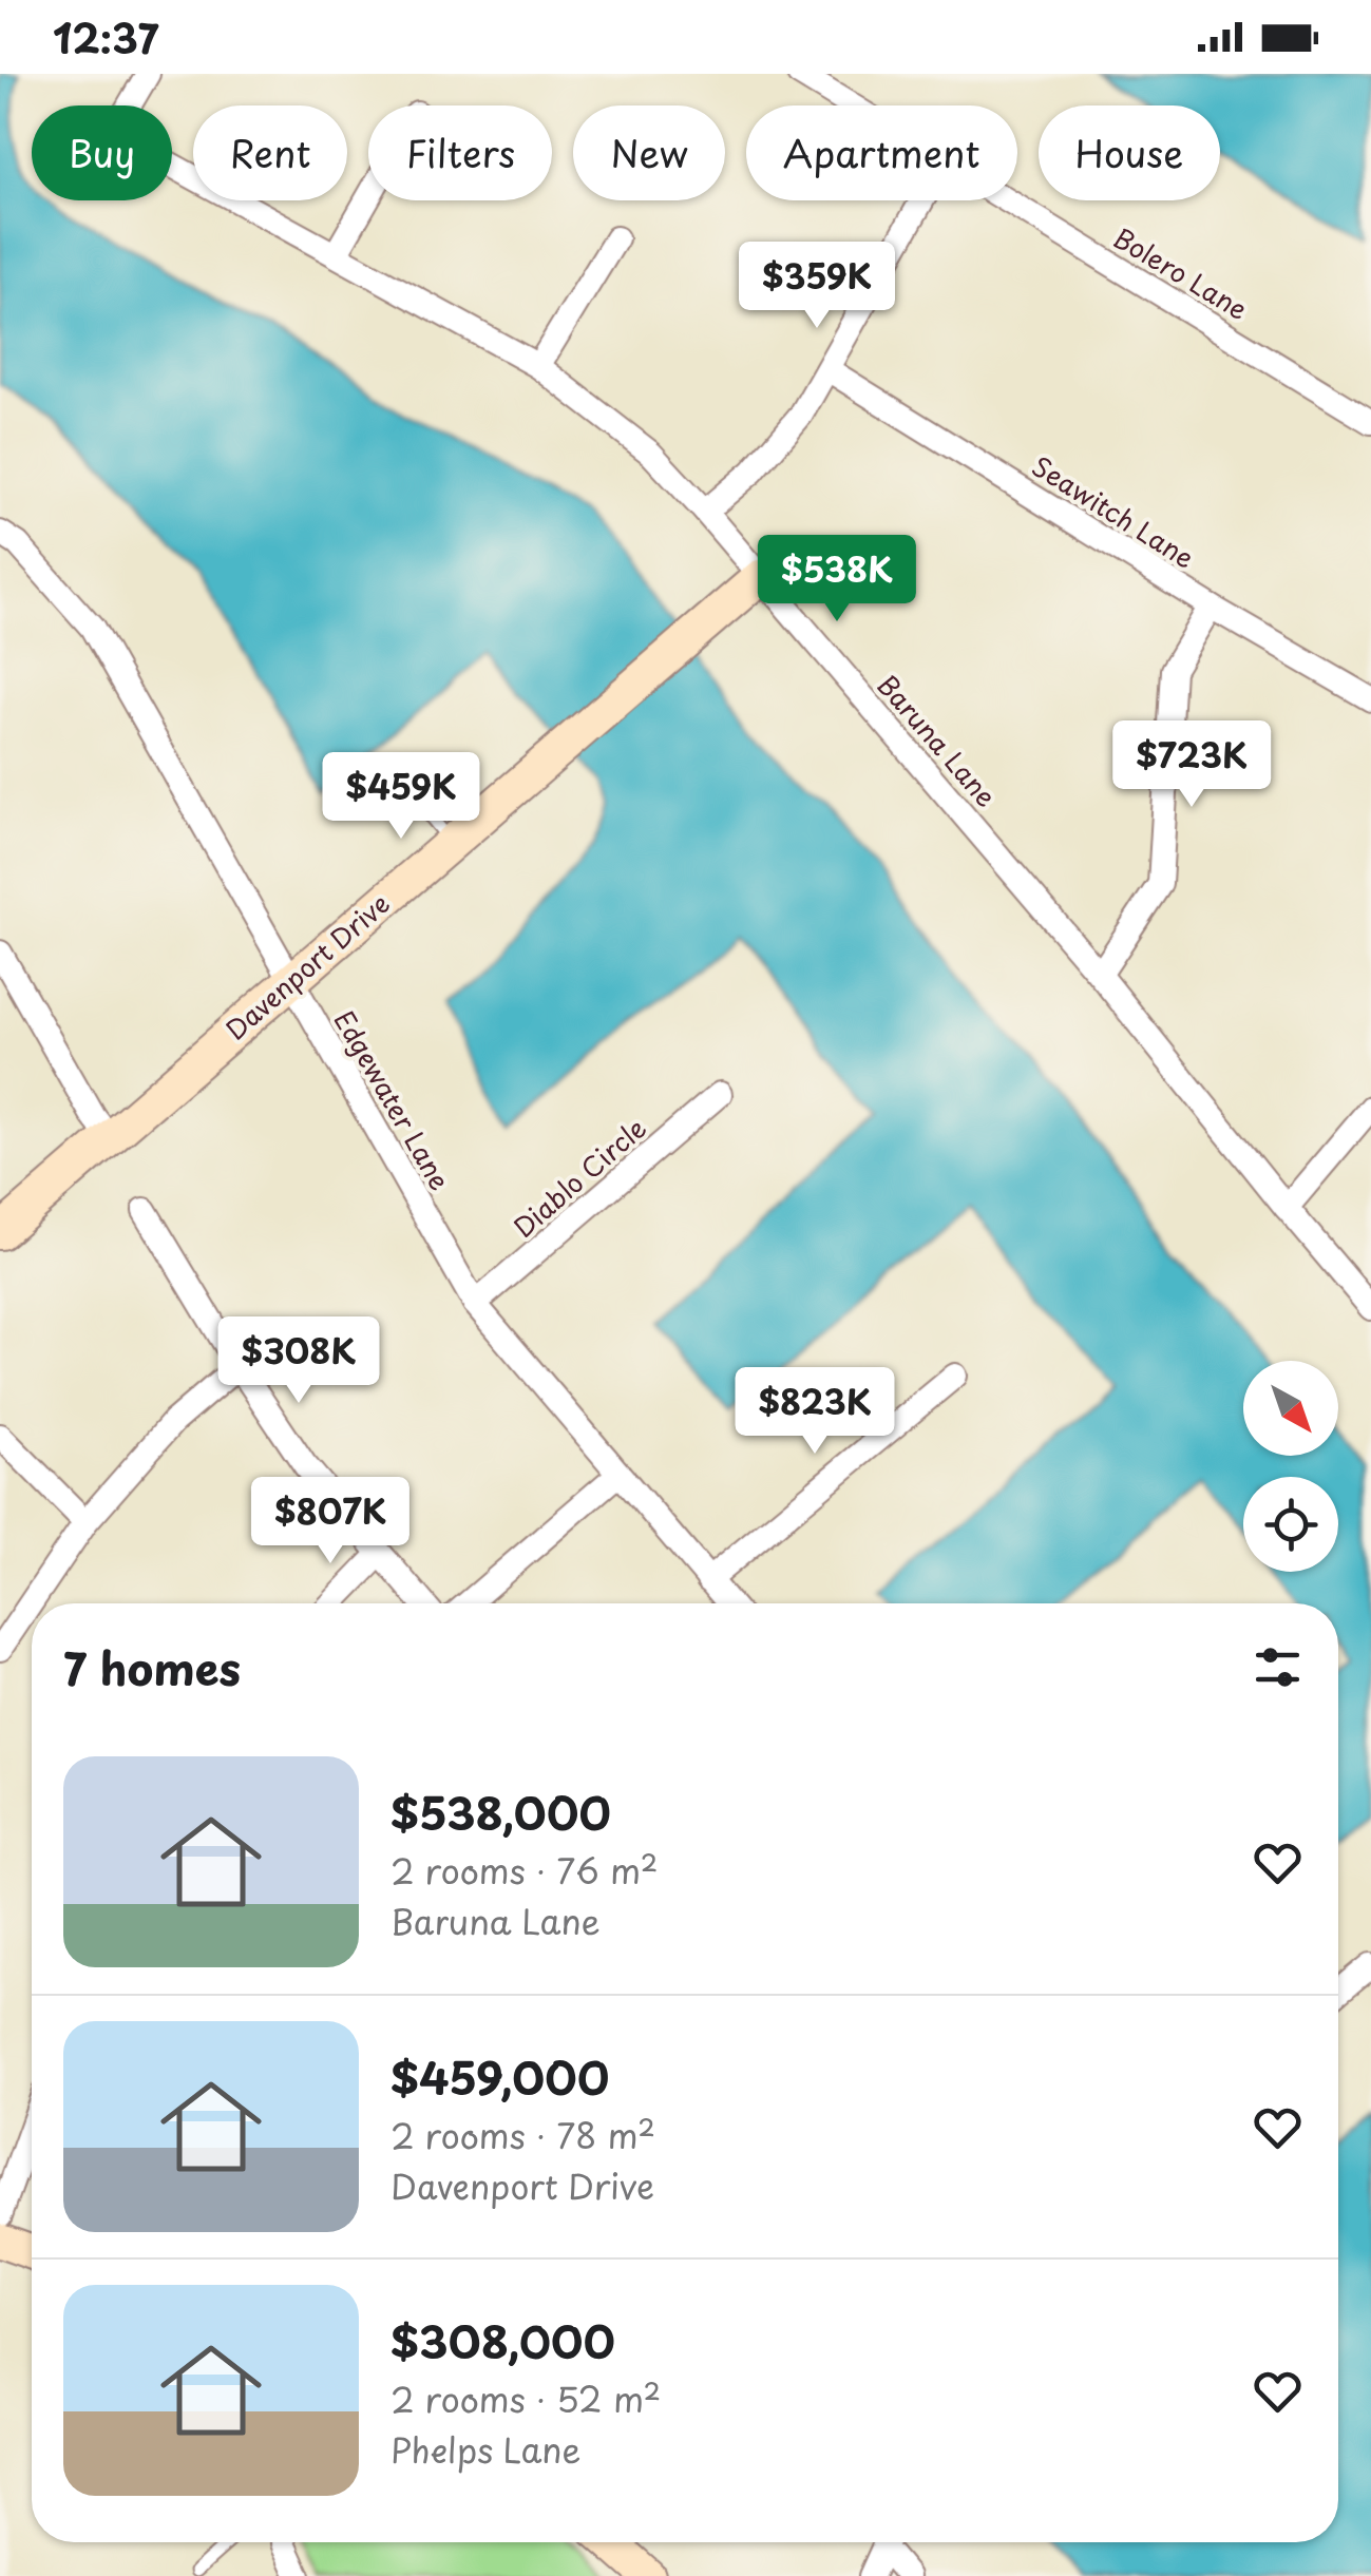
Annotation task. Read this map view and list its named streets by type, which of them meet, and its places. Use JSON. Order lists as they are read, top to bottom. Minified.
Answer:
{"streets":{"street":["Bolero Lane","Seawitch Lane","Baruna Lane","Davenport Drive","Edgewater Lane","Diablo Circle"]},"crossings":[["Baruna Lane","Davenport Drive"],["Davenport Drive","Edgewater Lane"],["Edgewater Lane","Diablo Circle"]],"north":"bottom right","page":{"status":"12:37","chip":["Buy","Rent","Filters","New","Apartment","House"],"price":["$359K","$538K","$723K","$459K","$308K","$823K","$807K"],"heading":"7 homes","list":[{"name":"$538,000","note":"2 rooms · 76 m² · Baruna Lane"},{"name":"$459,000","note":"2 rooms · 78 m² · Davenport Drive"},{"name":"$308,000","note":"2 rooms · 52 m² · Phelps Lane"}]}}
